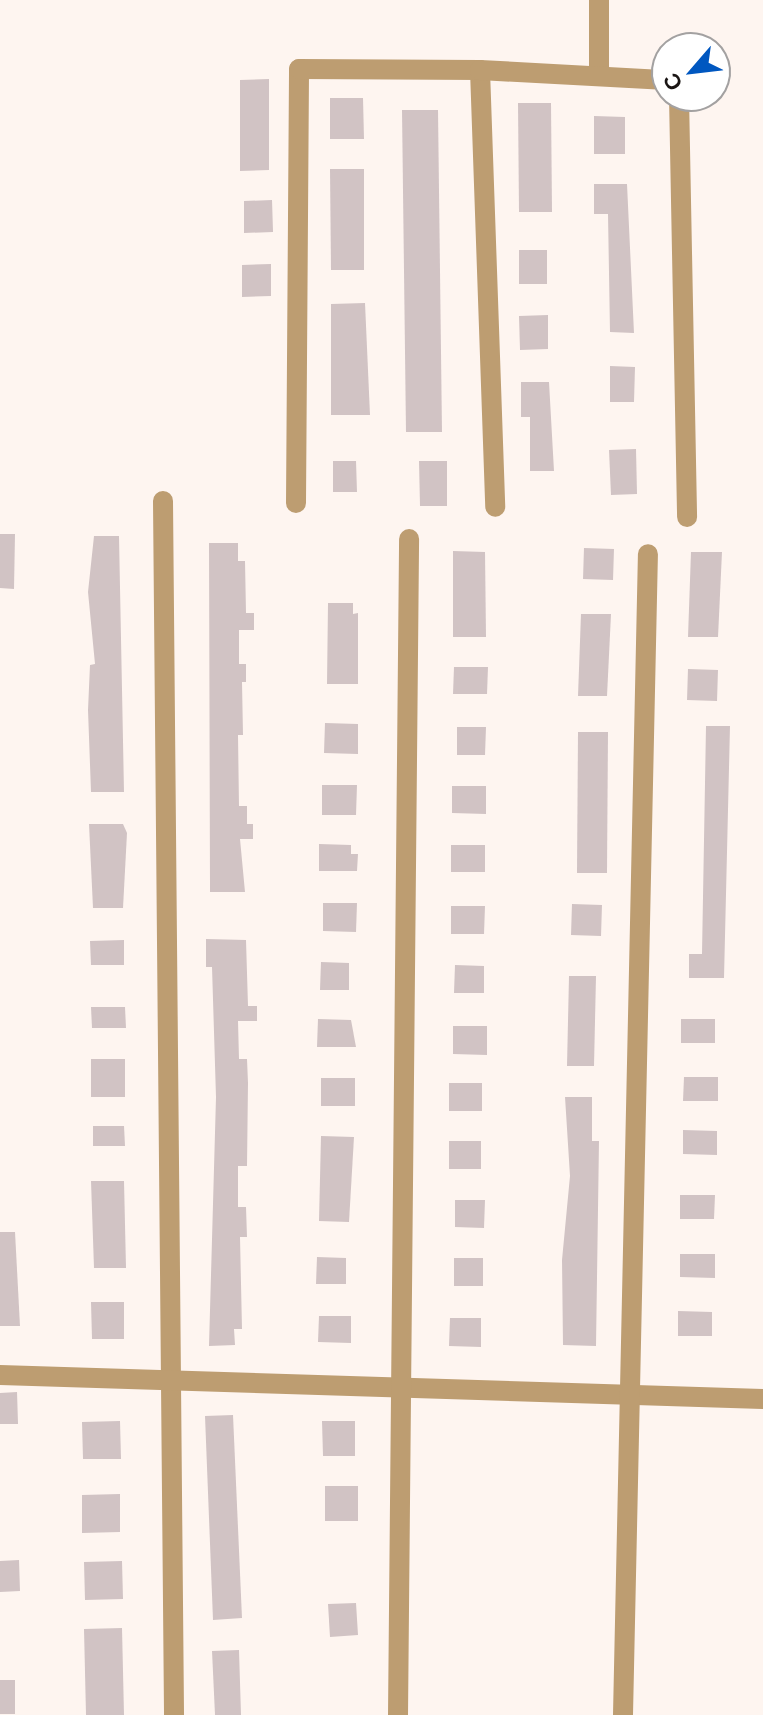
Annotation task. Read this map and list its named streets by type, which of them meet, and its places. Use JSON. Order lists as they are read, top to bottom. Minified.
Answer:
{"north":"bottom left"}
